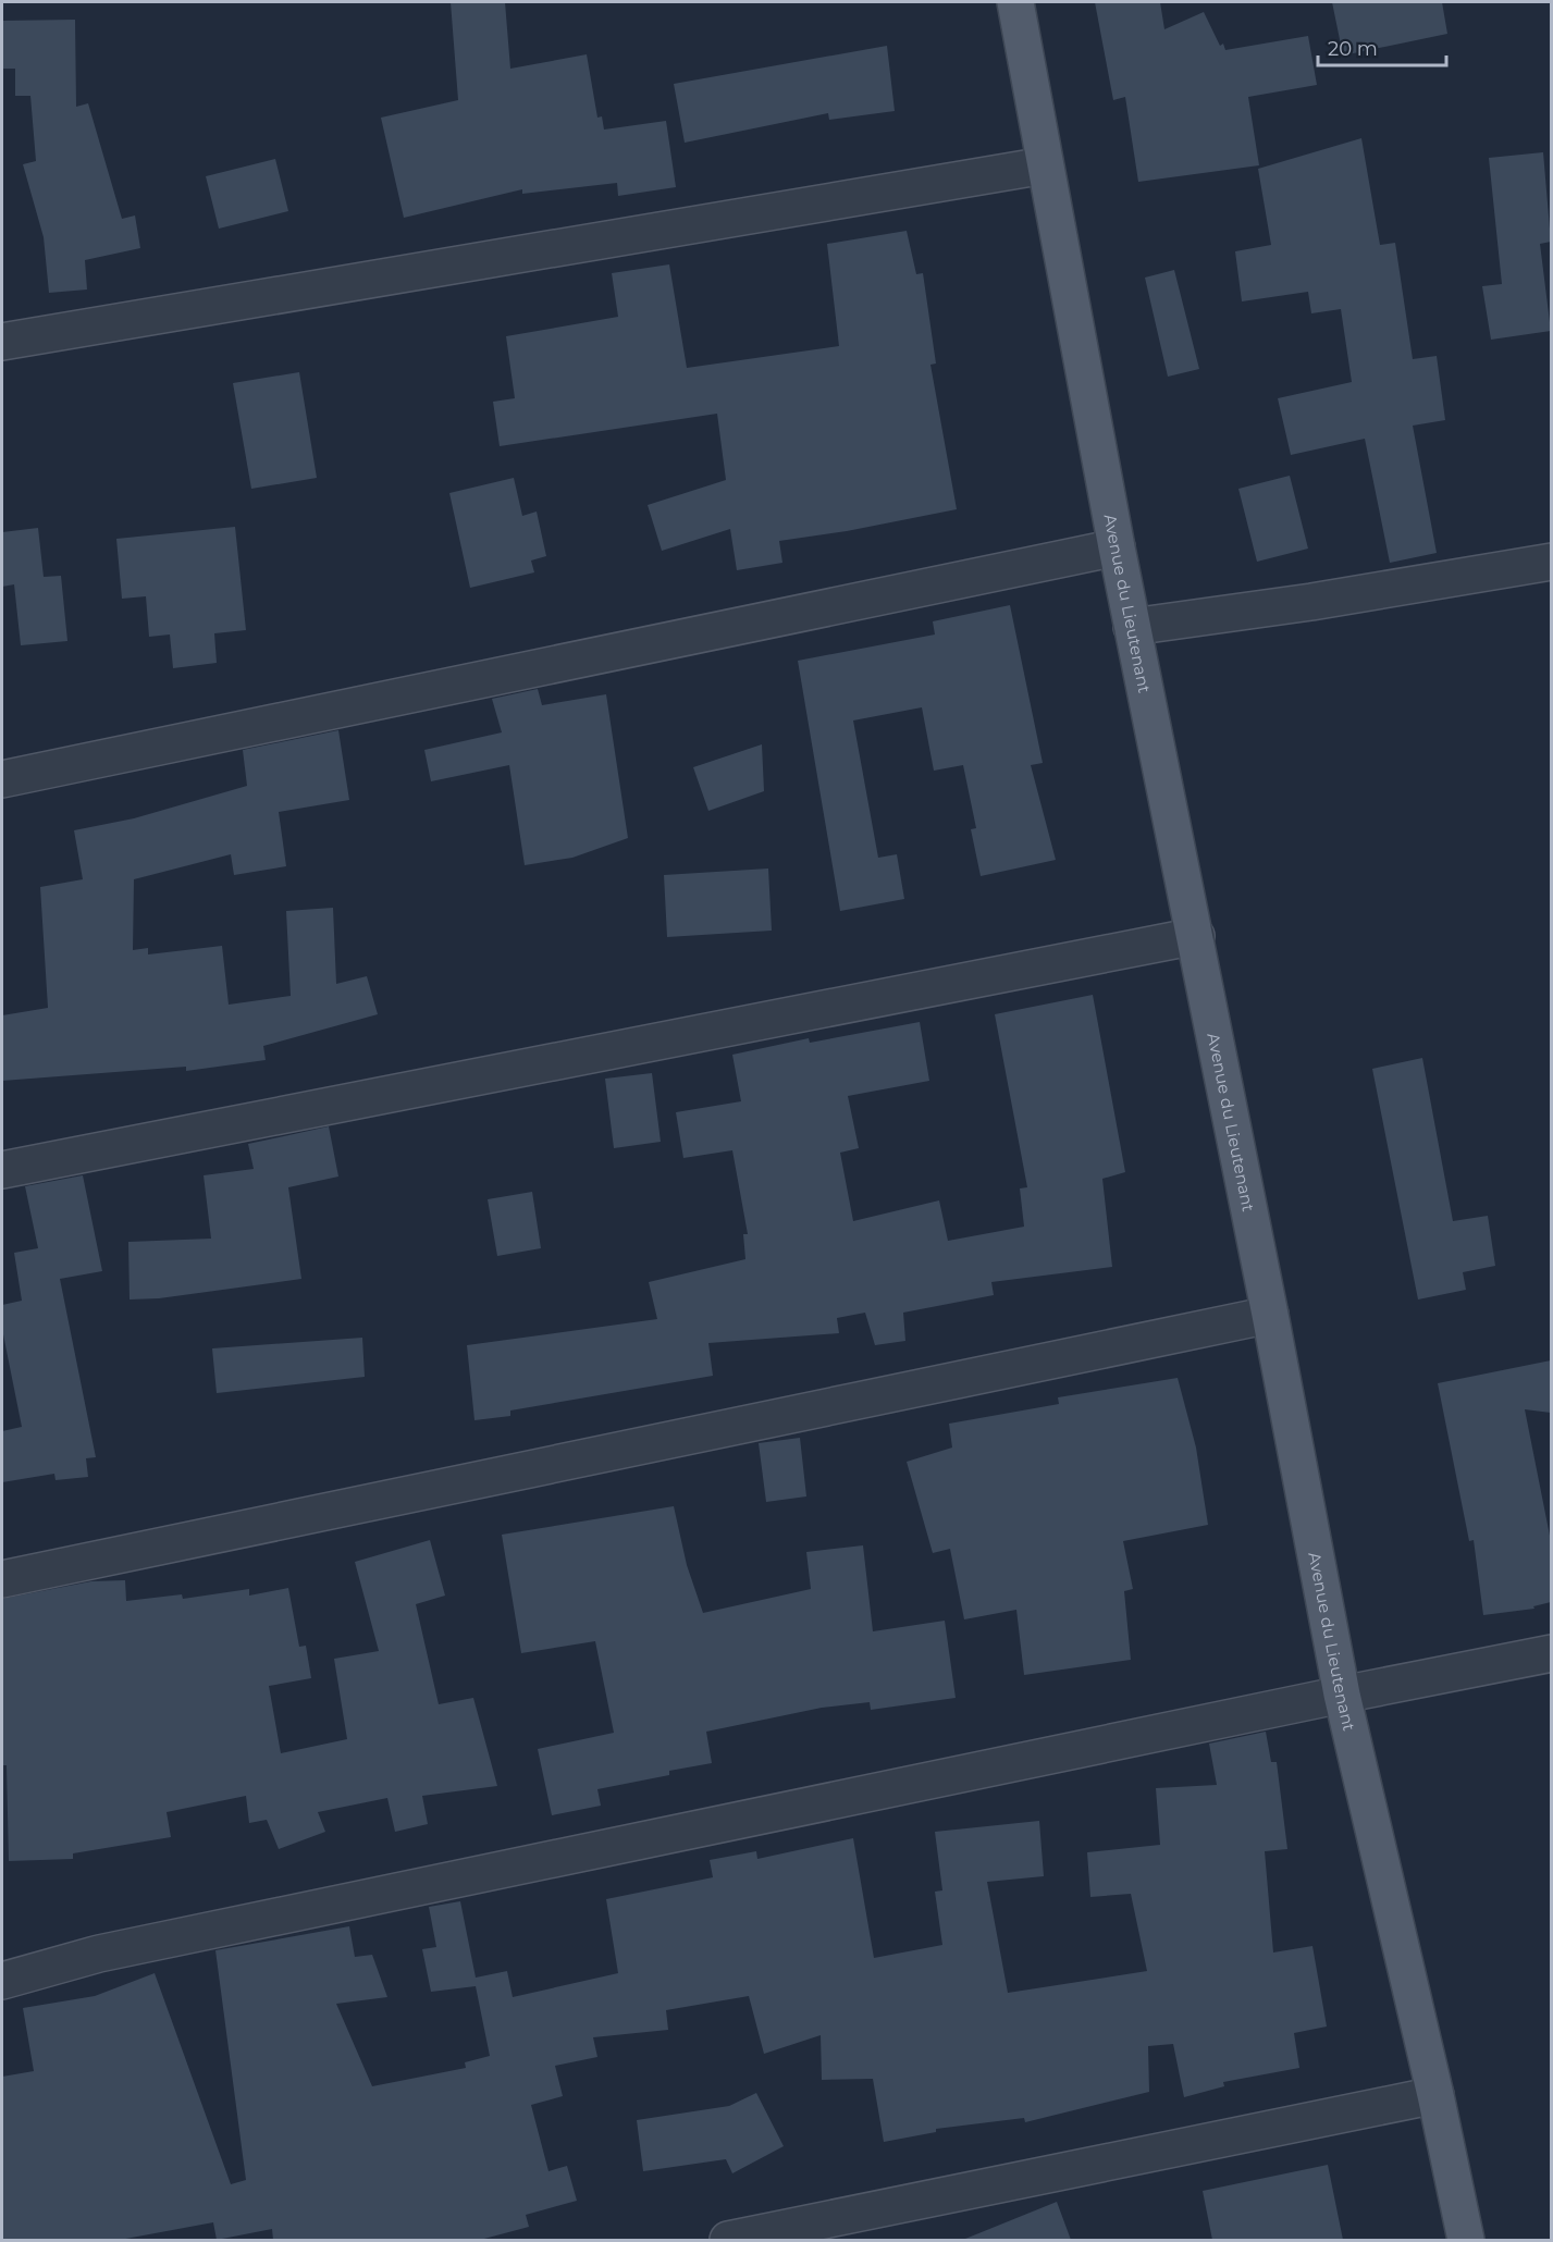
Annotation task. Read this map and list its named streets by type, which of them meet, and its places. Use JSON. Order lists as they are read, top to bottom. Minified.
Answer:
{"streets":{"main road":["Avenue du Lieutenant"]},"scale_bar":"20 m"}
